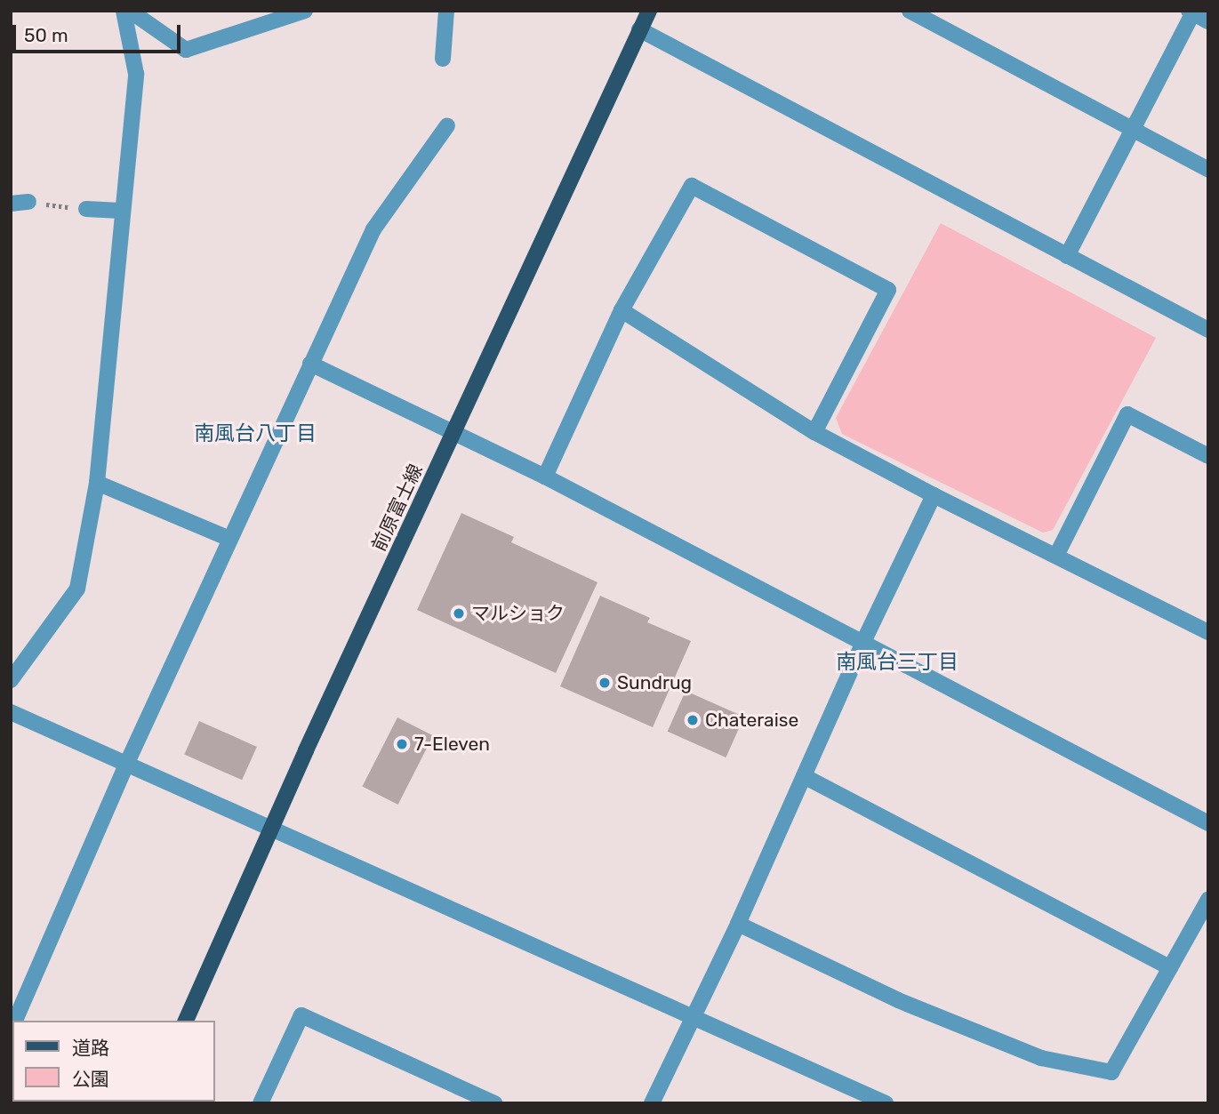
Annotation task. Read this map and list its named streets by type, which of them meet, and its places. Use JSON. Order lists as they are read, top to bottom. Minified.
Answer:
{"streets":{"main road":["前原富士線"]},"districts":["南風台八丁目","南風台三丁目"],"places":["マルショク","Sundrug","Chateraise","7-Eleven"],"legend":["道路","公園"],"scale_bar":"50 m"}
